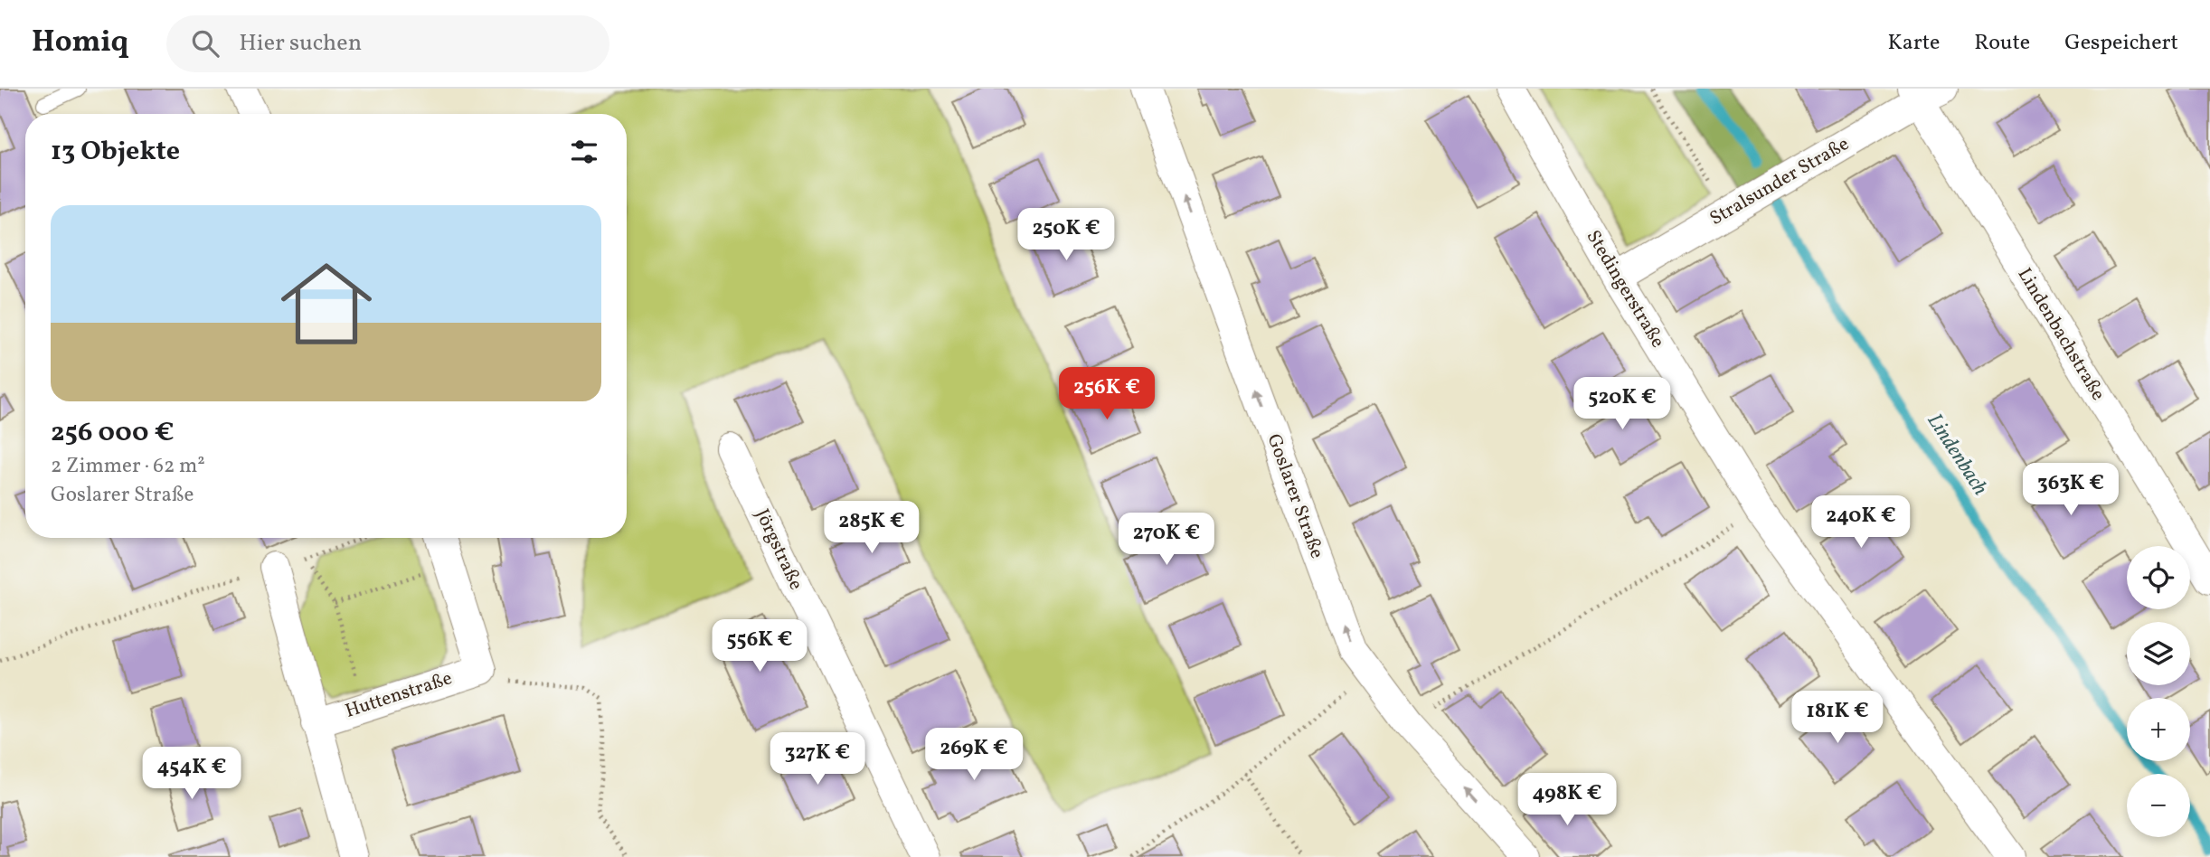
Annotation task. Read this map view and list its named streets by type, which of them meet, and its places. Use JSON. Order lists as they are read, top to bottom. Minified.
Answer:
{"streets":{"street":["Stralsunder Straße","Stedingerstraße","Lindenbachstraße","Goslarer Straße","Jörgstraße","Huttenstraße"]},"crossings":[["Stralsunder Straße","Stedingerstraße"],["Stralsunder Straße","Lindenbachstraße"]],"one_way":["Goslarer Straße"],"water":["Lindenbach"],"page":{"header":"Homiq","search":"Hier suchen","nav":["Karte","Route","Gespeichert"],"heading":"13 Objekte","list":[{"name":"256 000 €","note":"2 Zimmer · 62 m² · Goslarer Straße"}],"price":["250K €","256K €","520K €","363K €","240K €","285K €","270K €","556K €","181K €","269K €","327K €","454K €","498K €"],"map_buttons":["+","−"]}}
